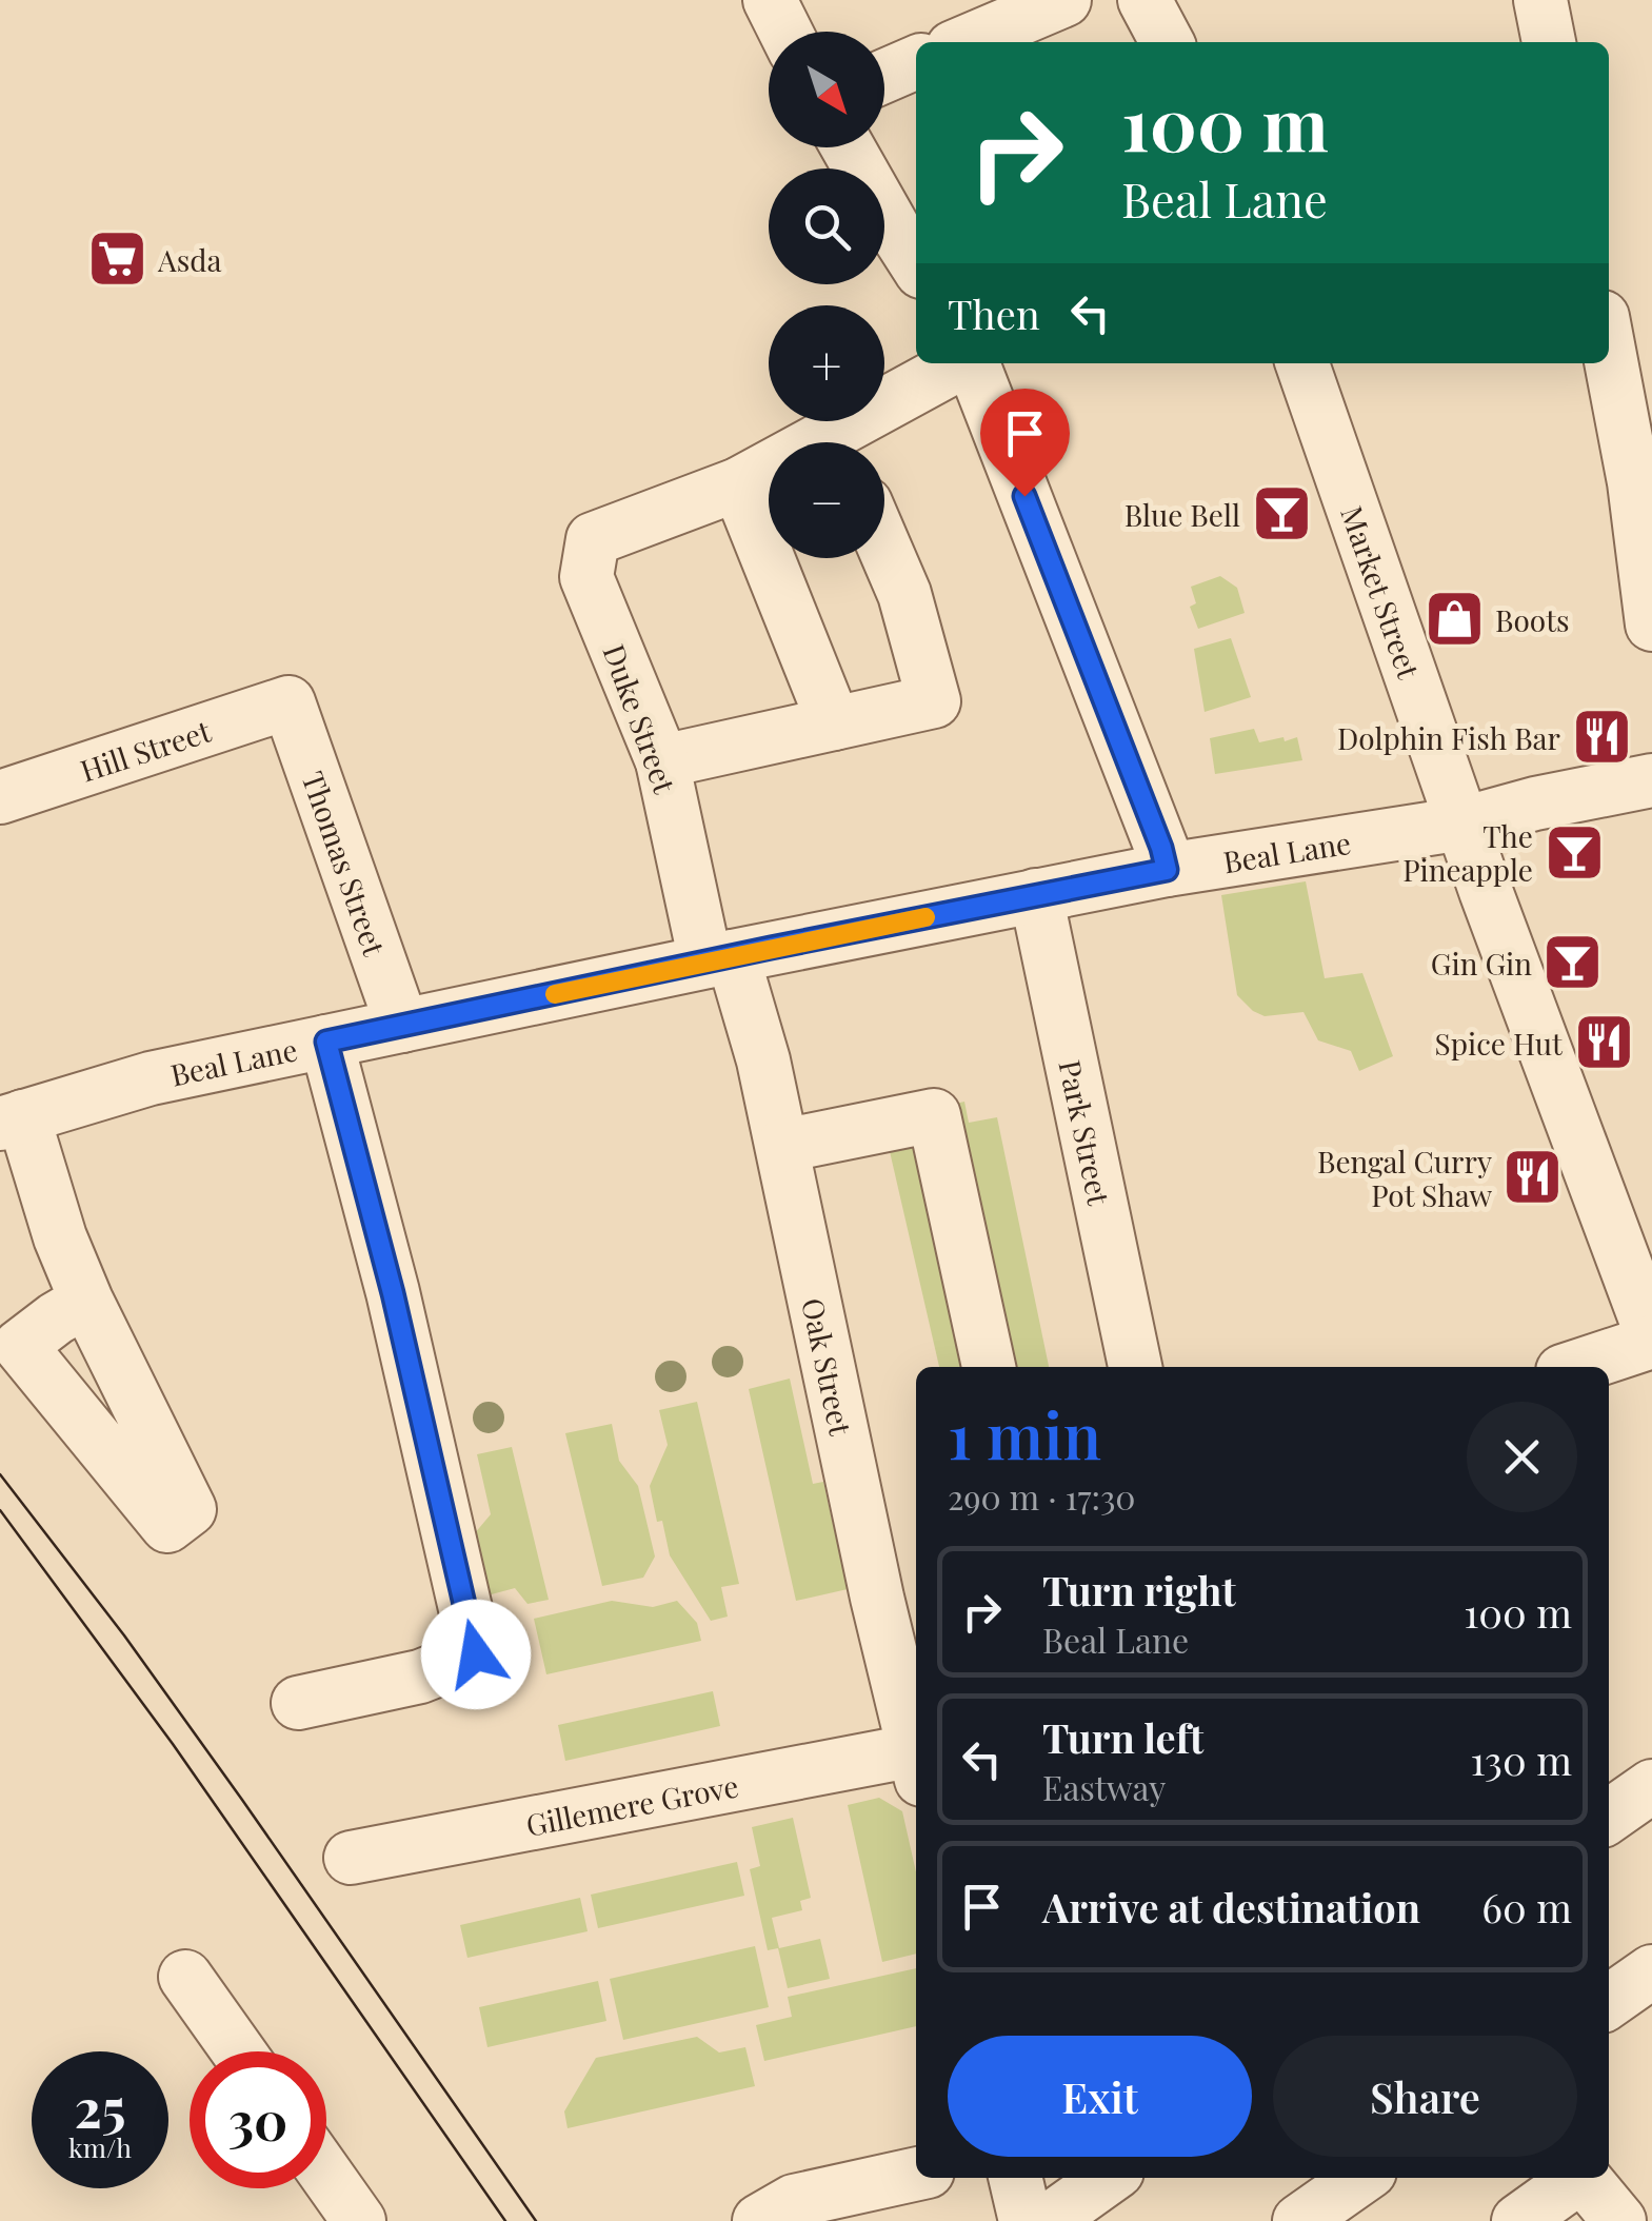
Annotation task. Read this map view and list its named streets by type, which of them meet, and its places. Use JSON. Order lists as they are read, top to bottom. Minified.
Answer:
{"streets":{"street":["Market Street","Duke Street","Hill Street","Beal Lane","Thomas Street","Park Street","Oak Street","Gillemere Grove"]},"crossings":[["Market Street","Beal Lane"],["Duke Street","Beal Lane"],["Duke Street","Oak Street"],["Hill Street","Thomas Street"],["Beal Lane","Thomas Street"],["Beal Lane","Park Street"],["Beal Lane","Oak Street"]],"places":{"supermarket":["Asda"],"bar":["Blue Bell","The Pineapple","Gin Gin"],"shop":["Boots"],"restaurant":["Dolphin Fish Bar","Spice Hut","Bengal Curry Pot Shaw"]},"north":"bottom right","page":{"map_buttons":["+","−"],"turn":["100 m","Beal Lane"],"then":"Then","heading":["1 min","290 m · 17:30"],"list":[{"name":"Turn right","note":"Beal Lane","value":"100 m"},{"name":"Turn left","note":"Eastway","value":"130 m"},{"name":"Arrive at destination","value":"60 m"}],"buttons":["Exit","Share"],"speed":"25 km/h","limit":"30"}}
